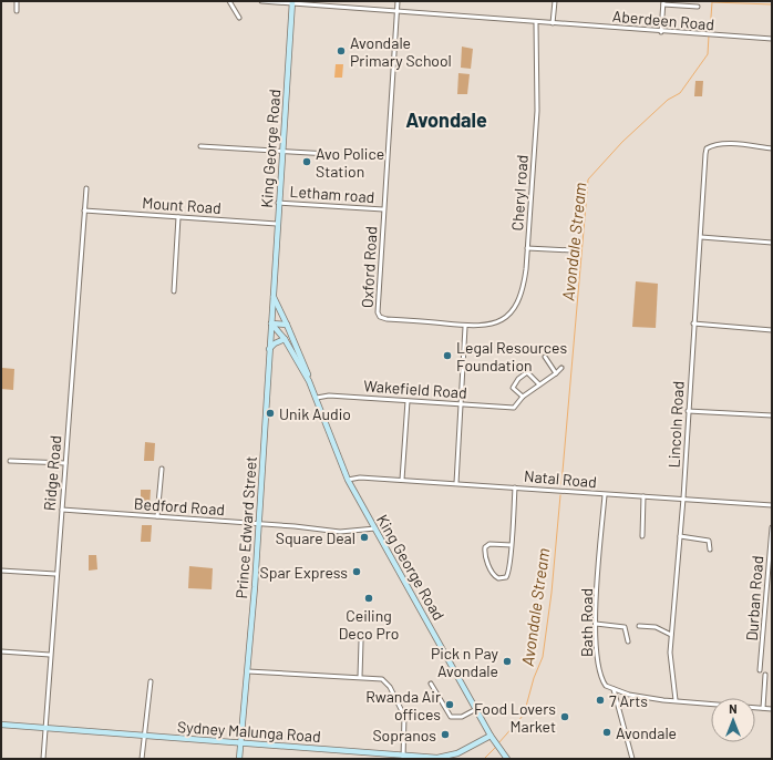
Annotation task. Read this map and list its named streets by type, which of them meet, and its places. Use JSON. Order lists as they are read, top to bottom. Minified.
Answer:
{"streets":{"main road":["King George Road","Prince Edward Street","Sydney Malunga Road"],"street":["Aberdeen Road","Cheryl road","Letham road","Mount Road","Oxford Road","Wakefield Road","Lincoln Road","Ridge Road","Natal Road","Bedford Road","Durban Road","Bath Road"]},"crossings":[["Aberdeen Road","King George Road"],["Aberdeen Road","Cheryl road"],["Aberdeen Road","Oxford Road"],["King George Road","Letham road"],["King George Road","Mount Road"],["King George Road","Wakefield Road"],["King George Road","Natal Road"],["King George Road","Bedford Road"],["King George Road","Prince Edward Street"],["King George Road","Sydney Malunga Road"],["Cheryl road","Oxford Road"],["Letham road","Oxford Road"],["Mount Road","Ridge Road"],["Lincoln Road","Natal Road"],["Ridge Road","Bedford Road"],["Ridge Road","Sydney Malunga Road"],["Natal Road","Bath Road"],["Bedford Road","Prince Edward Street"],["Prince Edward Street","Sydney Malunga Road"]],"districts":["Avondale"],"water":["Avondale Stream"],"places":["Avondale Primary School","Avo Police Station","Legal Resources Foundation","Unik Audio","Square Deal","Spar Express","Ceiling Deco Pro","Pick n Pay Avondale","7 Arts","Rwanda Air offices","Food Lovers Market","Avondale","Sopranos"],"north":"top"}
